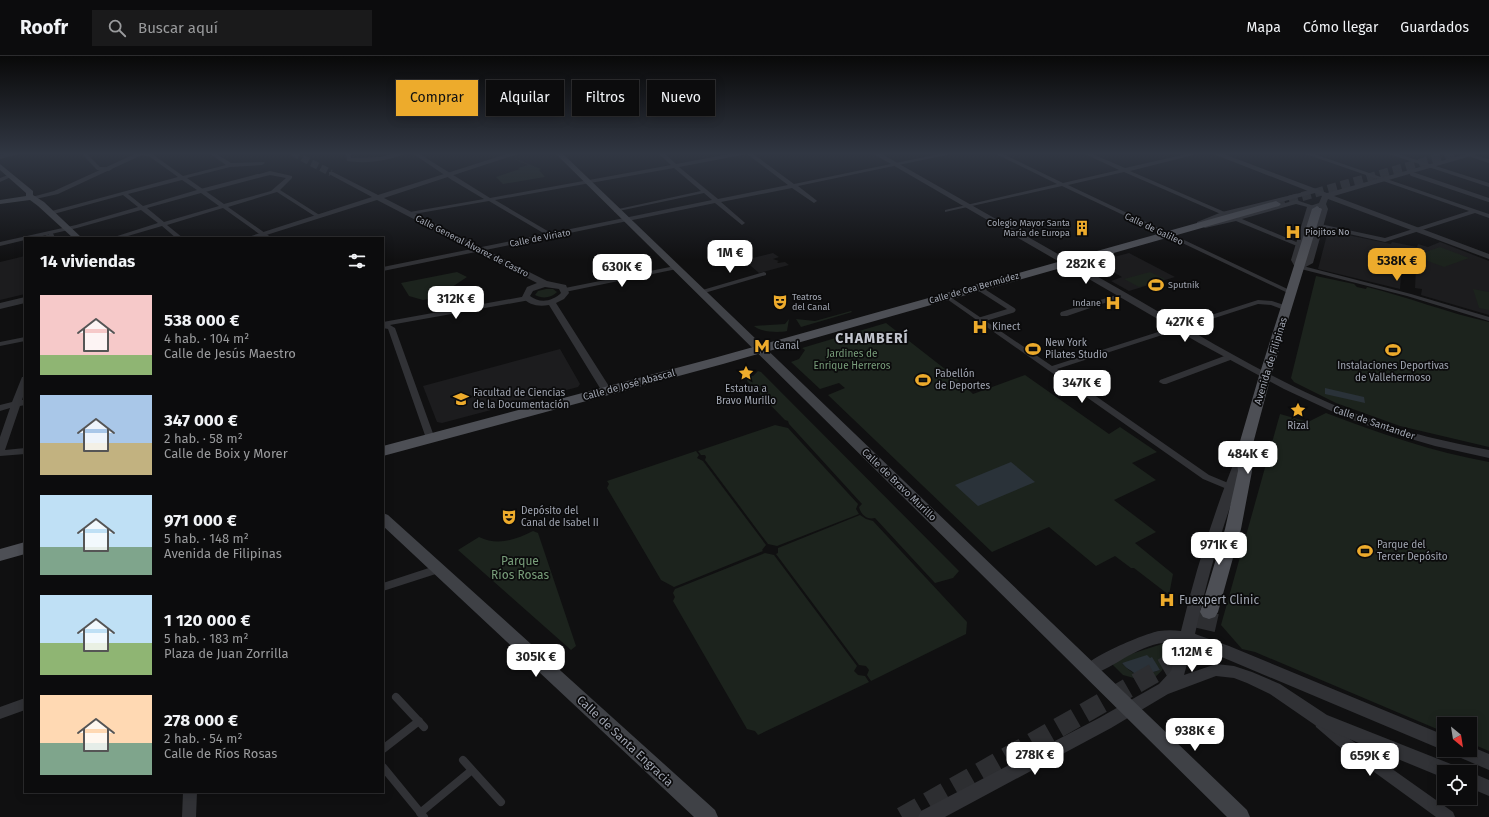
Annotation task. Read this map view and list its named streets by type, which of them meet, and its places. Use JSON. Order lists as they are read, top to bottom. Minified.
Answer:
{"streets":{"main road":["Calle de Cea Bermúdez","Avenida de Filipinas","Calle de José Abascal","Calle de Bravo Murillo","Calle de Santa Engracia"],"street":["Calle de Galileo","Calle de Viriato","Calle General Álvarez de Castro","Calle de Santander"]},"crossings":[["Calle de Galileo","Calle de Cea Bermúdez"],["Calle de Galileo","Avenida de Filipinas"],["Calle de Viriato","Calle General Álvarez de Castro"],["Calle de Viriato","Calle de Bravo Murillo"],["Calle de Cea Bermúdez","Calle de José Abascal"],["Calle de Cea Bermúdez","Calle de Santander"],["Calle de Cea Bermúdez","Calle de Bravo Murillo"],["Avenida de Filipinas","Calle de Santander"],["Calle de José Abascal","Calle de Bravo Murillo"]],"districts":["CHAMBERÍ"],"parks":["Jardines de Enrique Herreros","Parque Ríos Rosas"],"places":{"building":["Colegio Mayor Santa María de Europa"],"hospital":["Piojitos No","Indane","Kinect","Fuexpert Clinic"],"sports":["Sputnik","New York Pilates Studio","Instalaciones Deportivas de Vallehermoso","Pabellón de Deportes","Parque del Tercer Depósito"],"theatre":["Teatros del Canal","Depósito del Canal de Isabel II"],"metro station":["Canal"],"place":["Estatua a Bravo Murillo","Rizal"],"school or university":["Facultad de Ciencias de la Documentación"]},"north":"bottom right","page":{"header":"Roofr","search":"Buscar aquí","nav":["Mapa","Cómo llegar","Guardados"],"chip":["Comprar","Alquilar","Filtros","Nuevo"],"heading":"14 viviendas","price":["1M €","538K €","282K €","630K €","312K €","427K €","347K €","484K €","971K €","1.12M €","305K €","938K €","278K €","659K €"],"list":[{"name":"538 000 €","note":"4 hab. · 104 m² · Calle de Jesús Maestro"},{"name":"347 000 €","note":"2 hab. · 58 m² · Calle de Boix y Morer"},{"name":"971 000 €","note":"5 hab. · 148 m² · Avenida de Filipinas"},{"name":"1 120 000 €","note":"5 hab. · 183 m² · Plaza de Juan Zorrilla"},{"name":"278 000 €","note":"2 hab. · 54 m² · Calle de Ríos Rosas"}]}}
